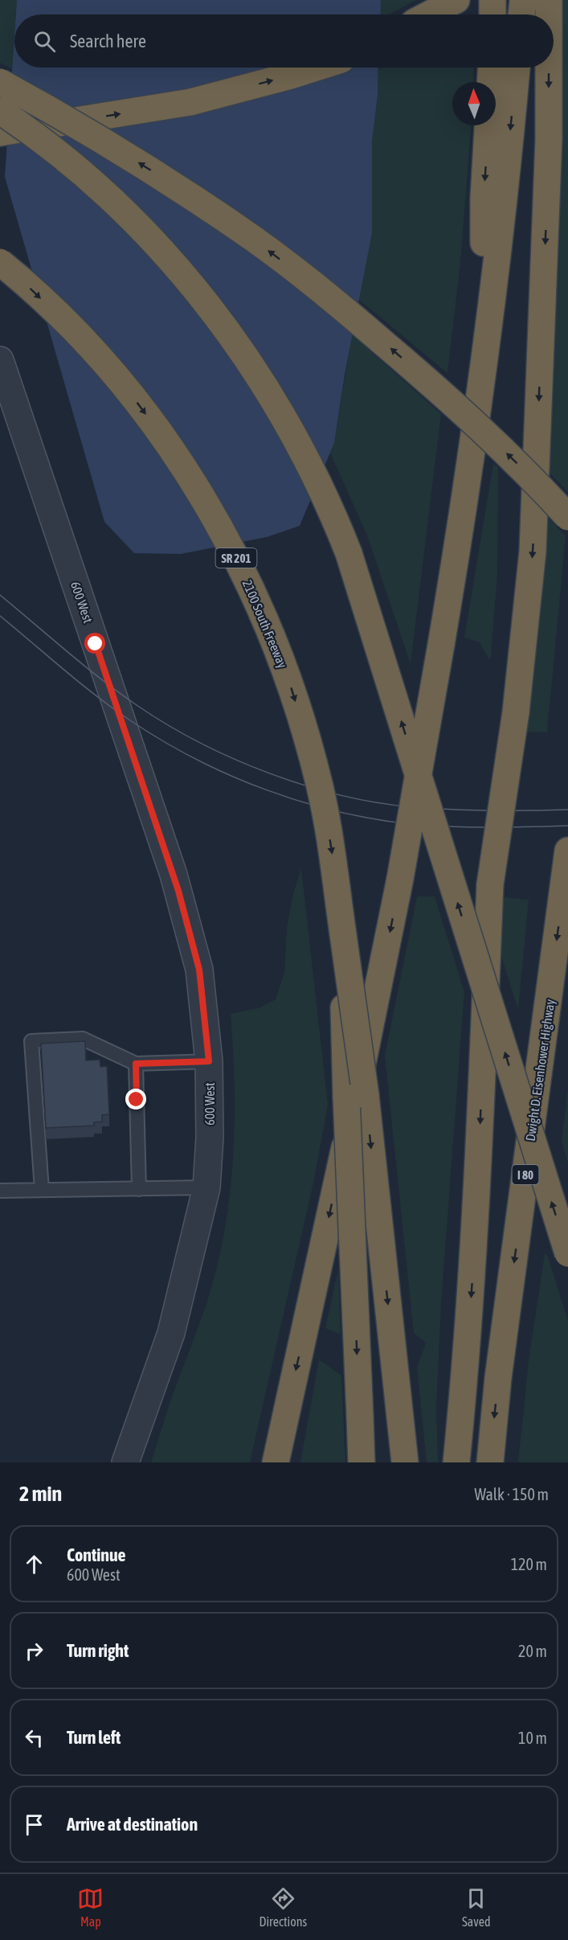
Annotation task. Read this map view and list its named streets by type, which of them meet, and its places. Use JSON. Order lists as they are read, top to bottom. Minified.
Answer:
{"streets":{"highway":["SR 201","2100 South Freeway","Dwight D. Eisenhower Highway","I 80"],"street":["600 West"]},"north":"top","page":{"search":"Search here","heading":["2 min","Walk · 150 m"],"list":[["Continue","600 West","120 m"],["Turn right","20 m"],["Turn left","10 m"],"Arrive at destination"],"nav":["Map","Directions","Saved"]}}
